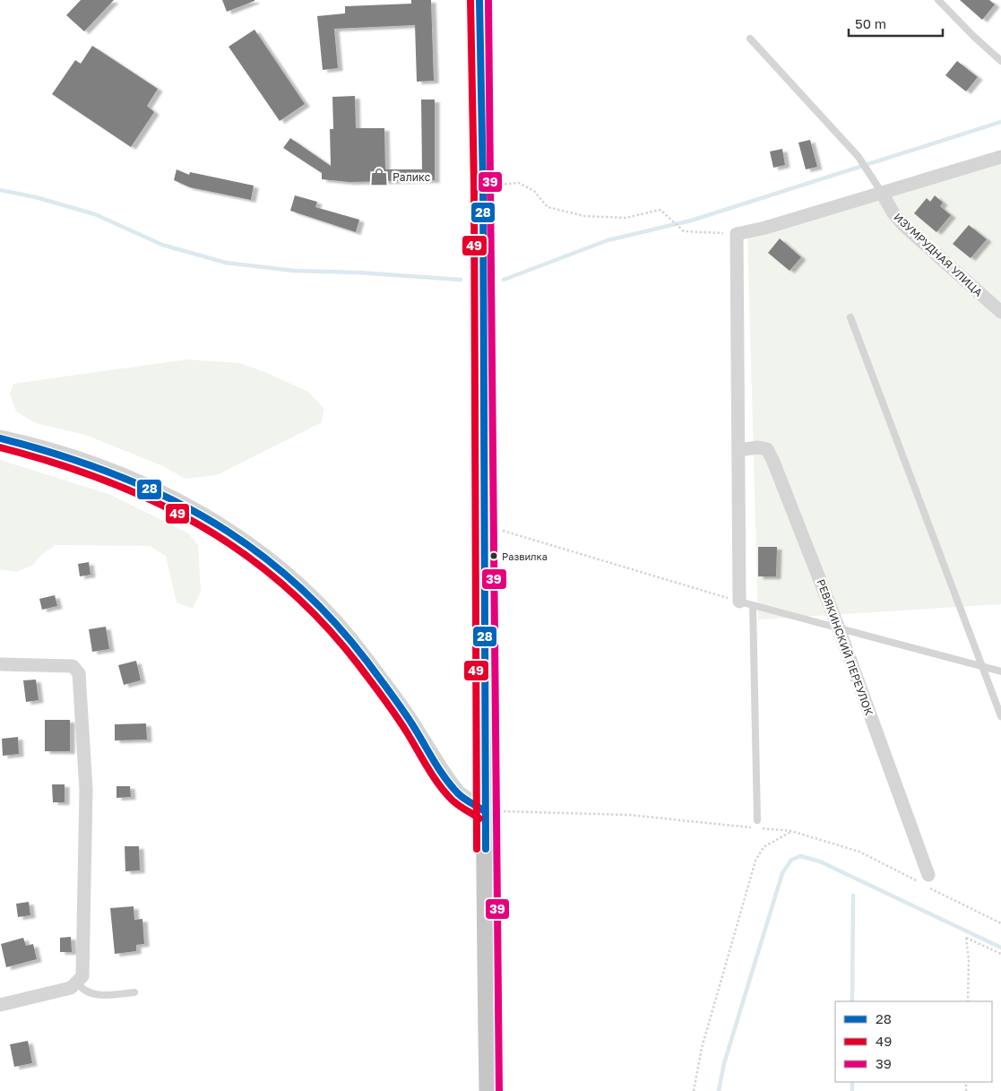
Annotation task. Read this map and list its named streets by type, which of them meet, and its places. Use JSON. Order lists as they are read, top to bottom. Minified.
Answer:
{"streets":{"street":["ИЗУМРУДНАЯ УЛИЦА","РЕВЯКИНСКИЙ ПЕРЕУЛОК"]},"places":{"shop":["Раликс"],"other":["Развилка"]},"lines":["transit line 28","transit line 49","transit line 39"],"legend":["28","49","39"],"scale_bar":"50 m"}
